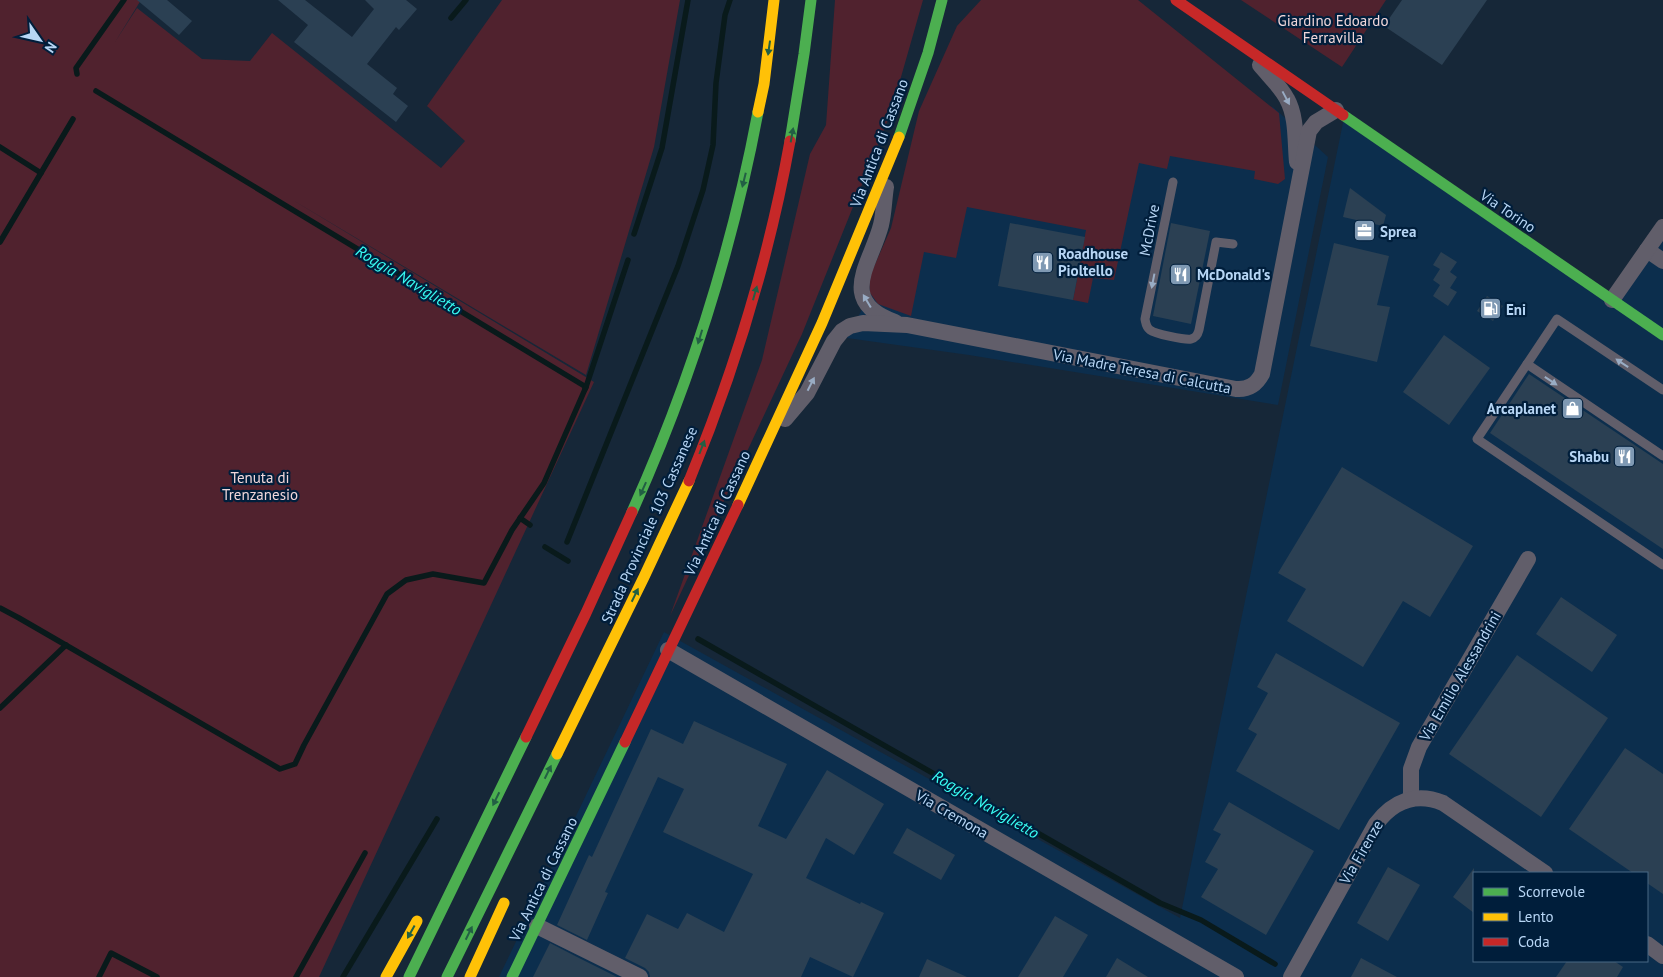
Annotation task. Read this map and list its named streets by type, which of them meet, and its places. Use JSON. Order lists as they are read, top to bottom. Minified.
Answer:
{"streets":{"main road":["Via Antica di Cassano","Via Torino","Strada Provinciale 103 Cassanese"],"street":["Via Madre Teresa di Calcutta","Via Emilio Alessandrini","Via Cremona","Via Firenze"],"lane":["McDrive"]},"crossings":[["Via Antica di Cassano","Via Madre Teresa di Calcutta"],["Via Antica di Cassano","Via Cremona"],["Via Torino","Via Madre Teresa di Calcutta"],["Via Emilio Alessandrini","Via Firenze"]],"water":["Roggia Naviglietto"],"parks":["Giardino Edoardo Ferravilla","Tenuta di Trenzanesio"],"places":{"office":["Sprea"],"restaurant":["Roadhouse Pioltello","McDonald's","Shabu"],"fuel station":["Eni"],"shop":["Arcaplanet"]},"legend":["Scorrevole","Lento","Coda"],"north":"bottom right"}
